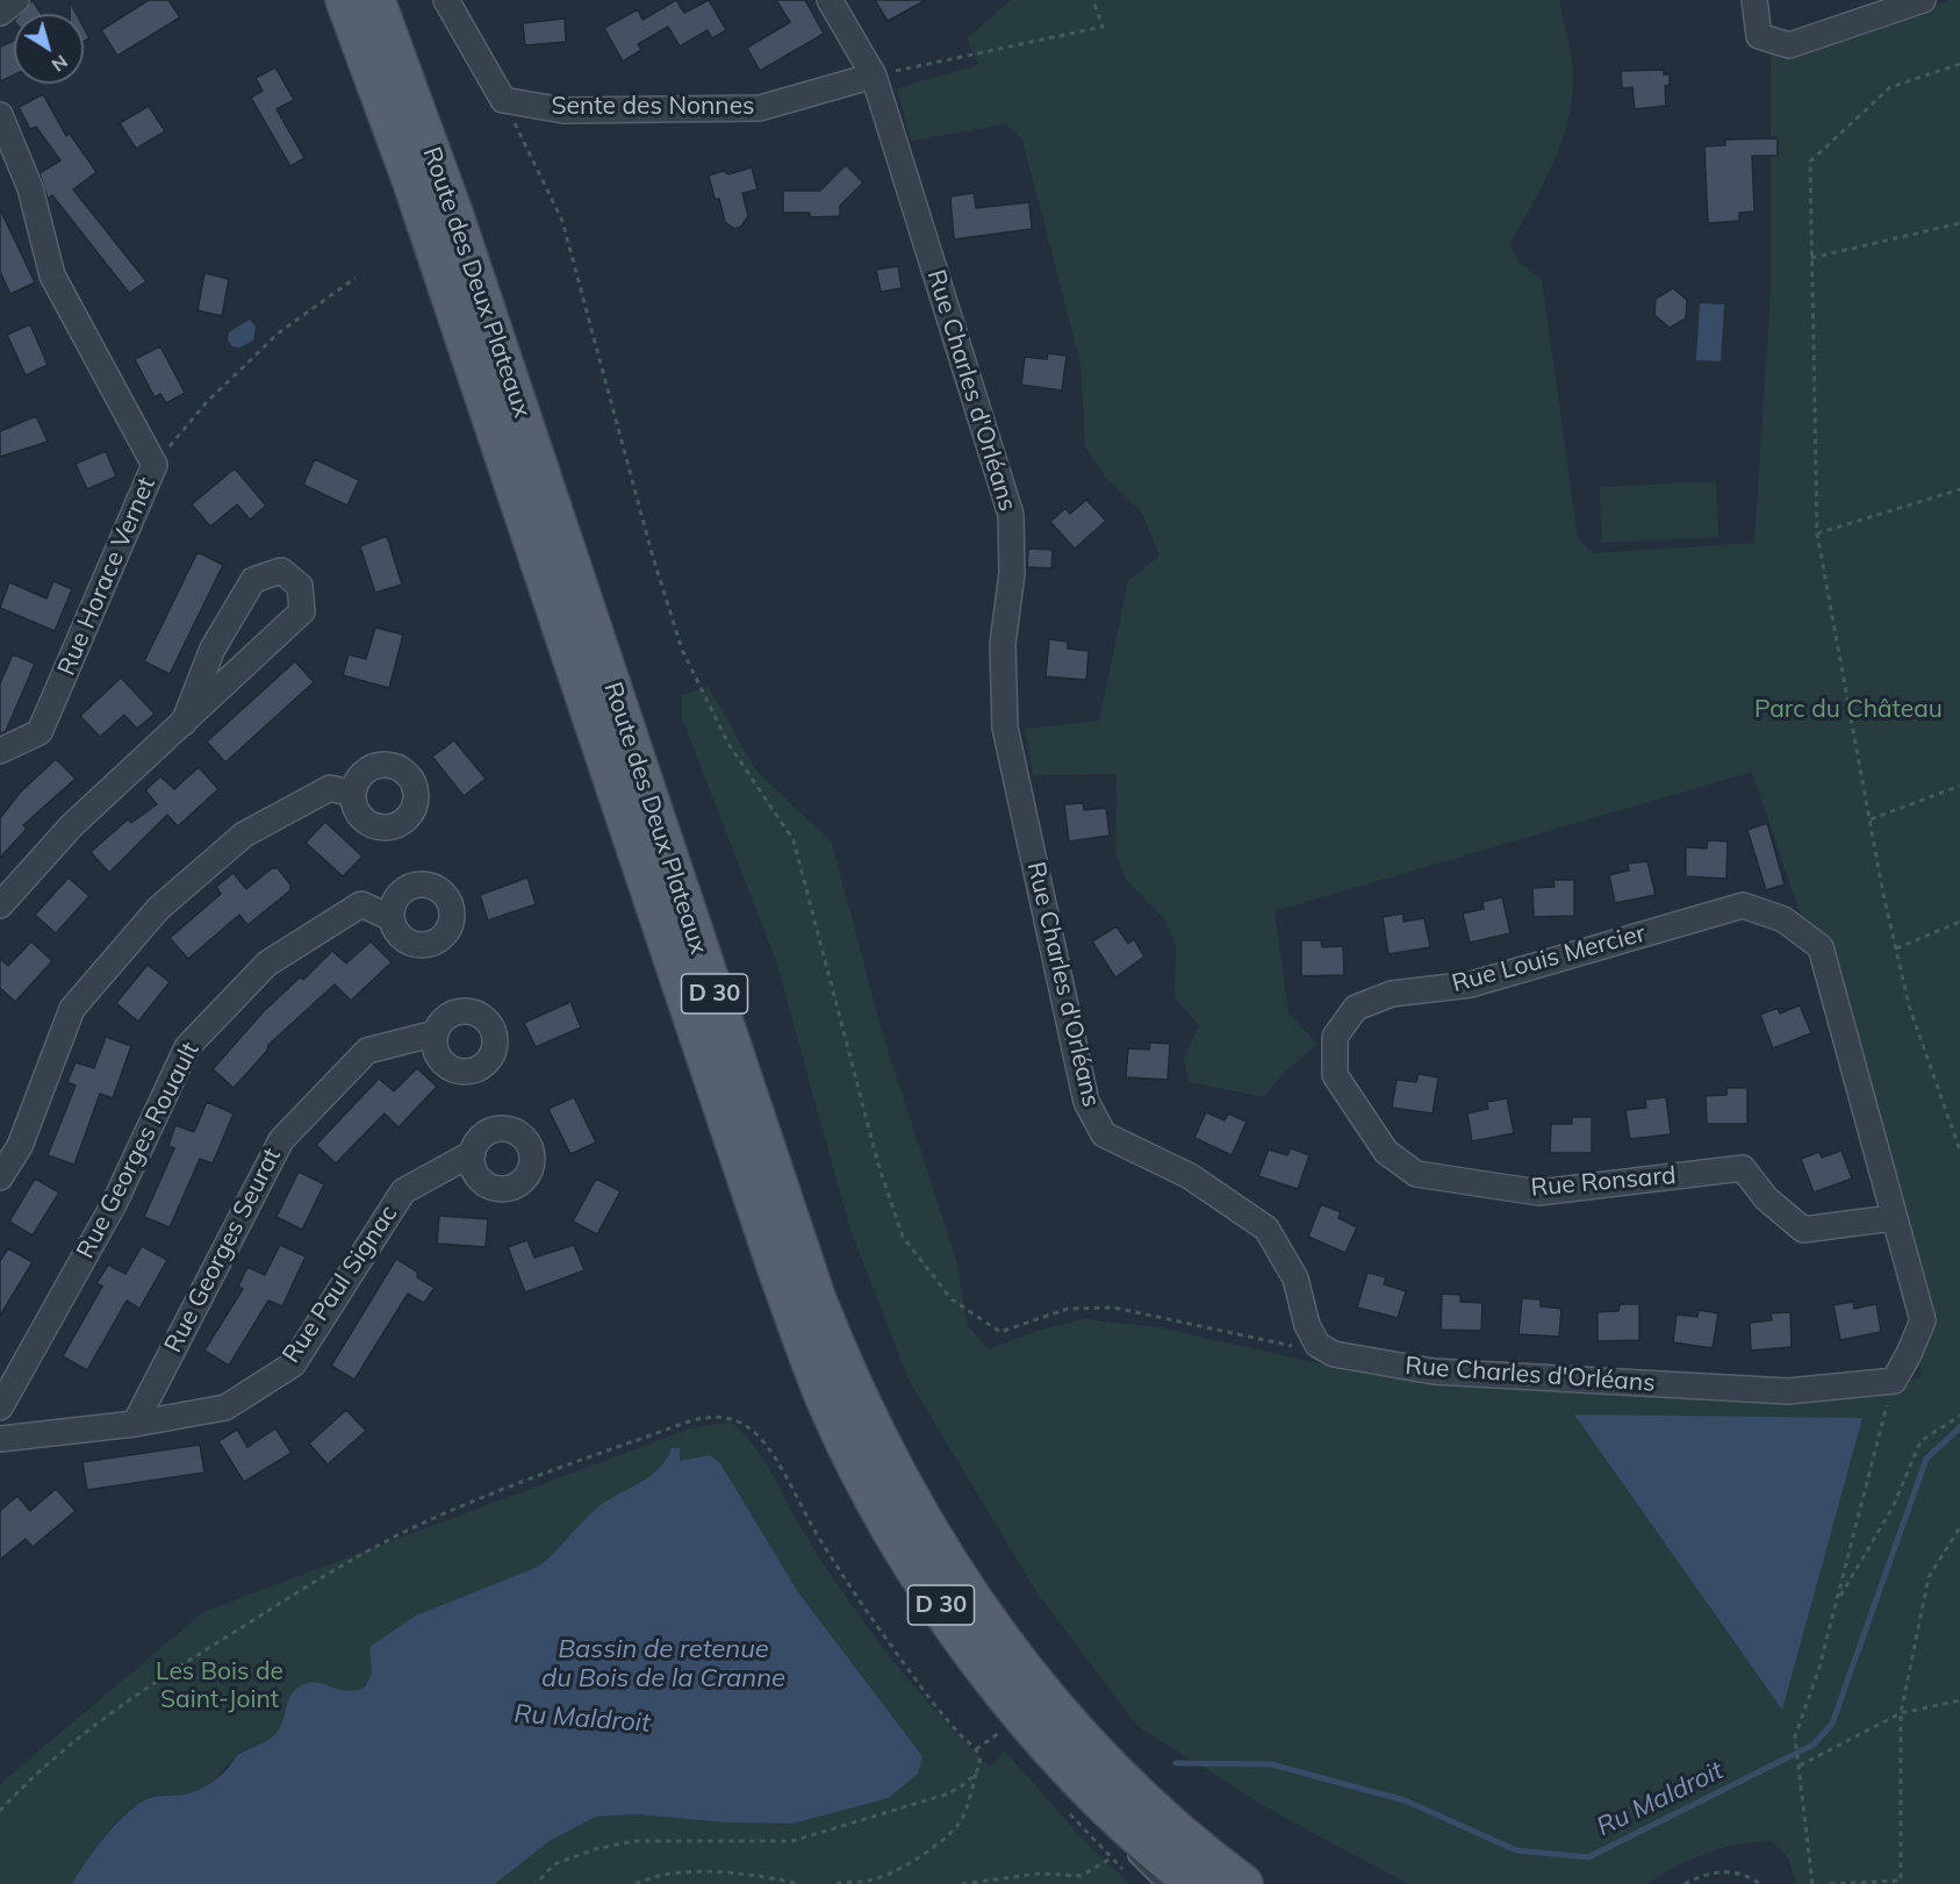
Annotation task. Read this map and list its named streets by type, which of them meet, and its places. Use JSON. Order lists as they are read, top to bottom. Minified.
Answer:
{"streets":{"main road":["Route des Deux Plateaux","D 30"],"street":["Sente des Nonnes","Rue Charles d'Orléans","Rue Horace Vernet","Rue Louis Mercier","Rue Georges Rouault","Rue Ronsard","Rue Georges Seurat","Rue Paul Signac"]},"crossings":[["Sente des Nonnes","Rue Charles d'Orléans"],["Rue Louis Mercier","Rue Ronsard"],["Rue Georges Seurat","Rue Paul Signac"]],"water":["Bassin de retenue du Bois de la Cranne","Ru Maldroit"],"parks":["Parc du Château","Les Bois de Saint-Joint"],"north":"bottom right"}
